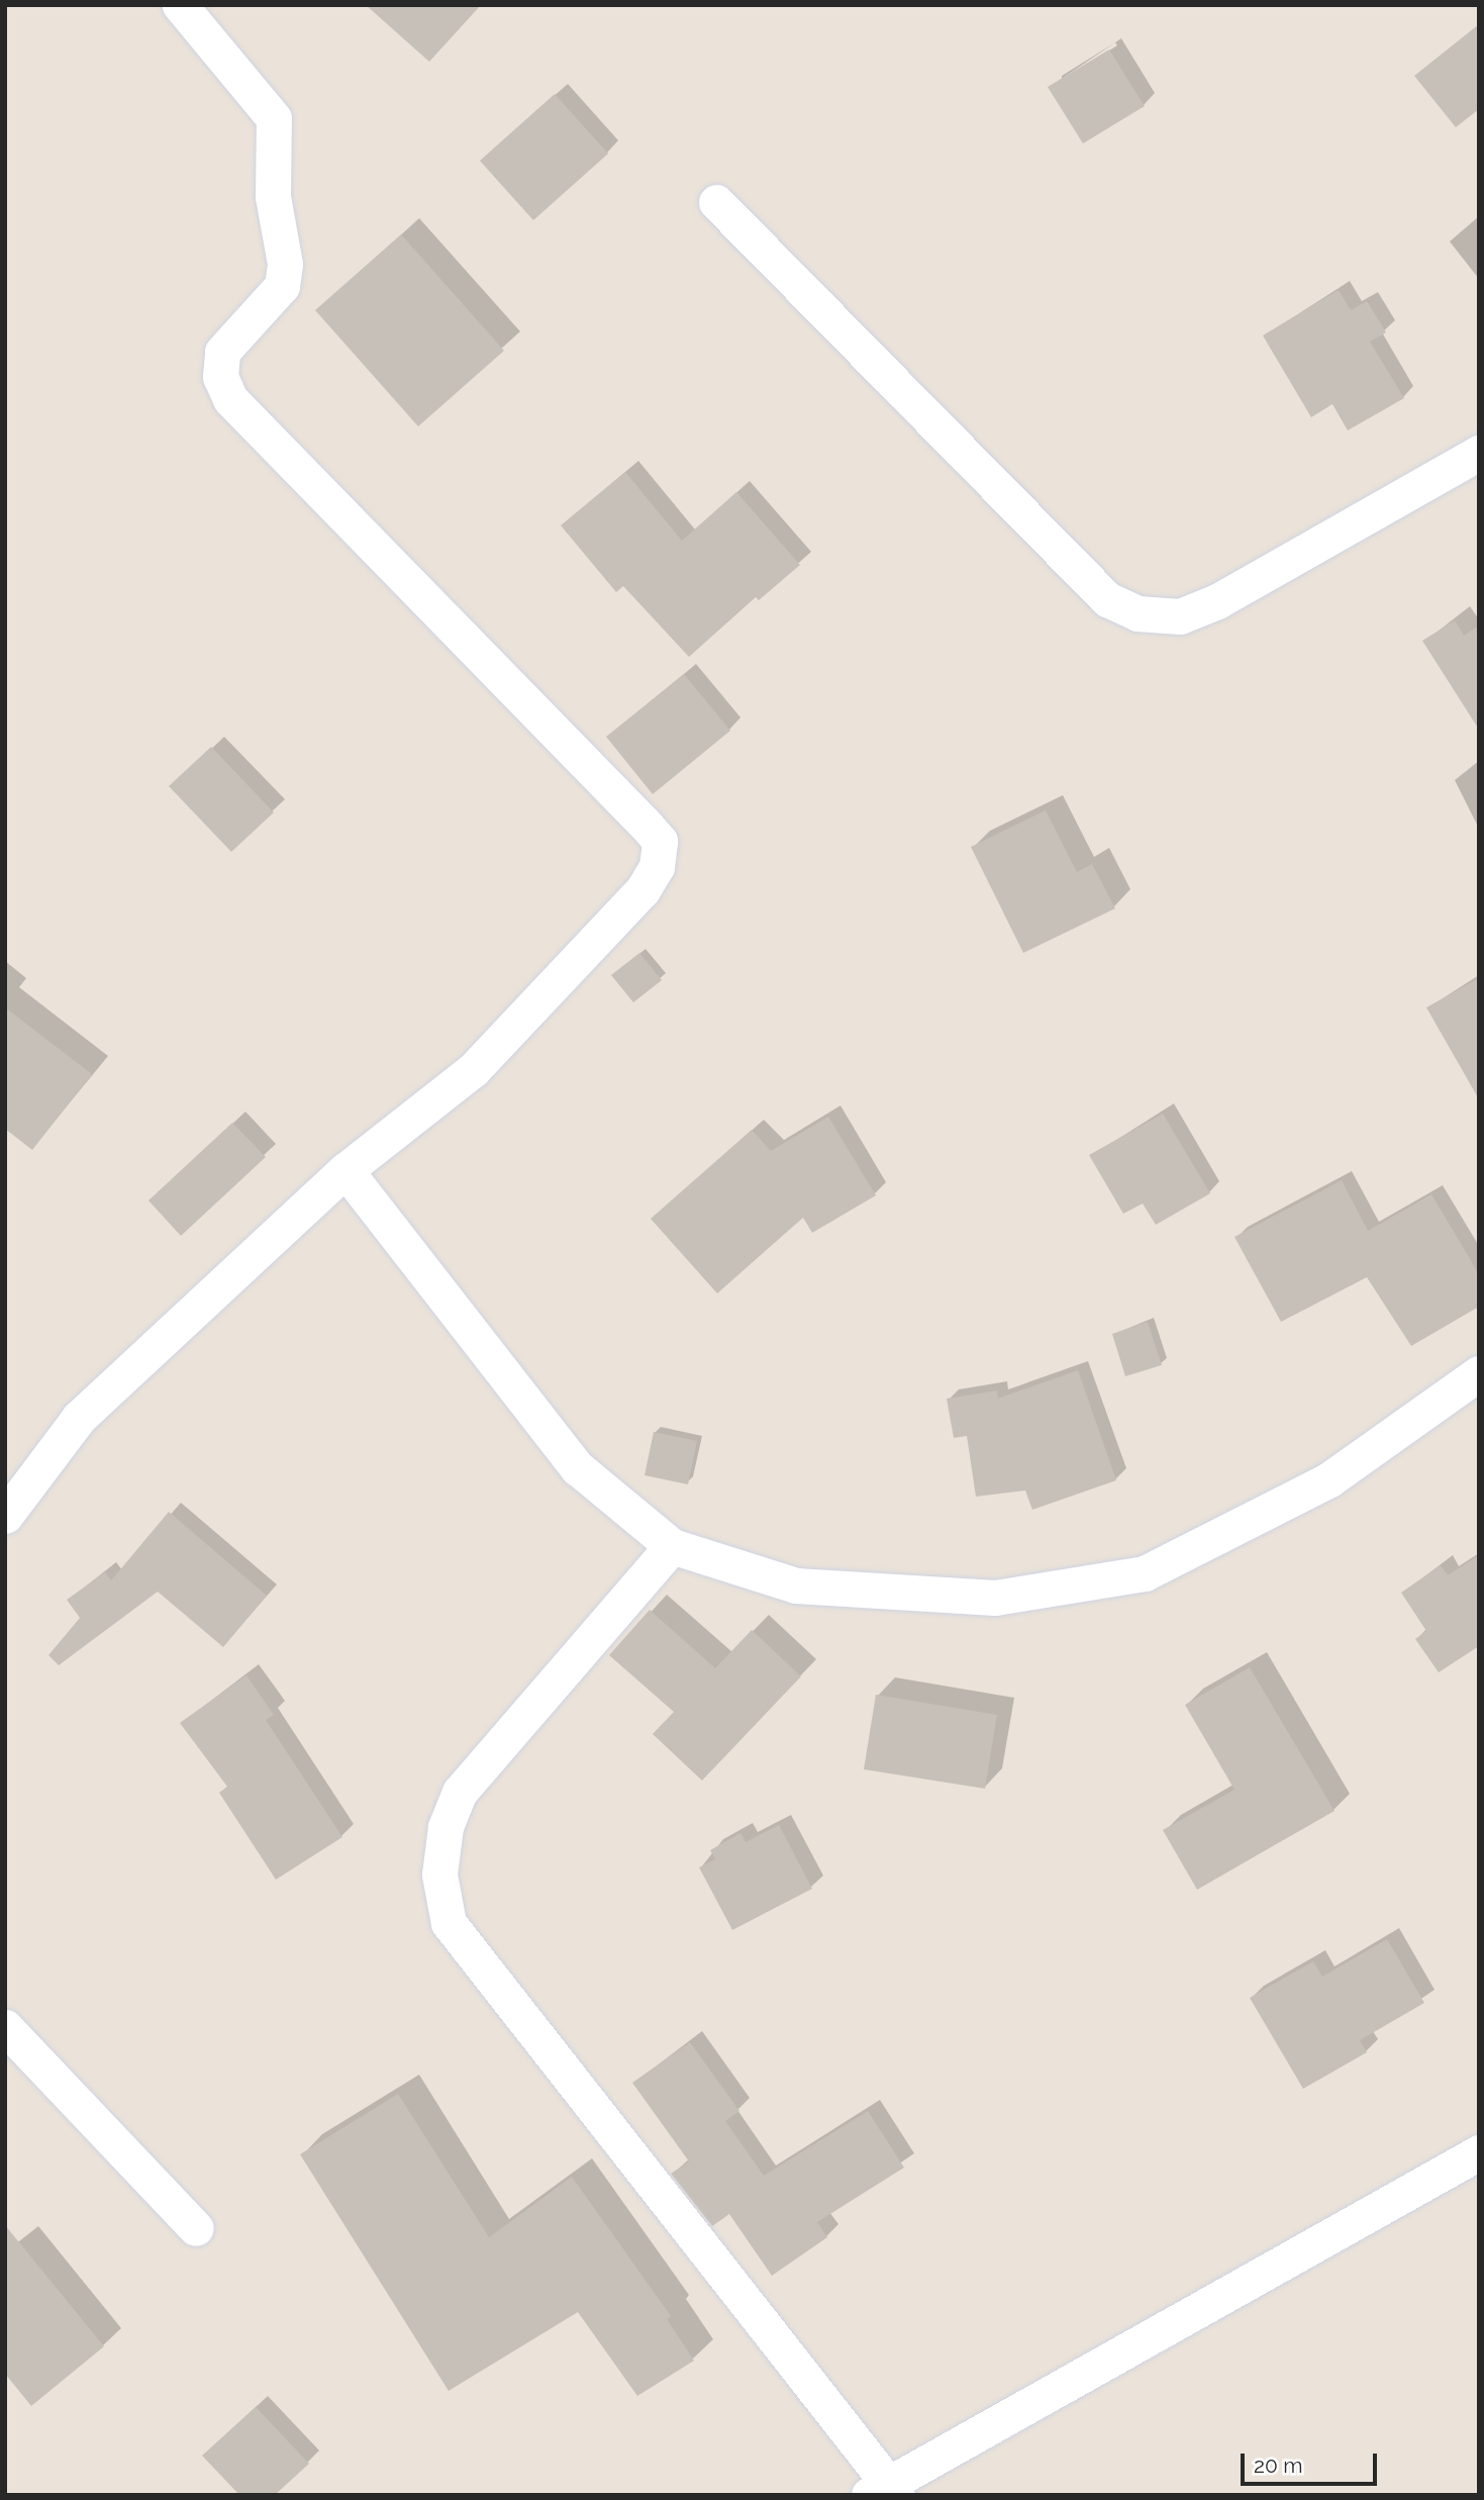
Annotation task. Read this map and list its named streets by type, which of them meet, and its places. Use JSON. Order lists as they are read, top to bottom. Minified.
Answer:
{"scale_bar":"20 m"}
